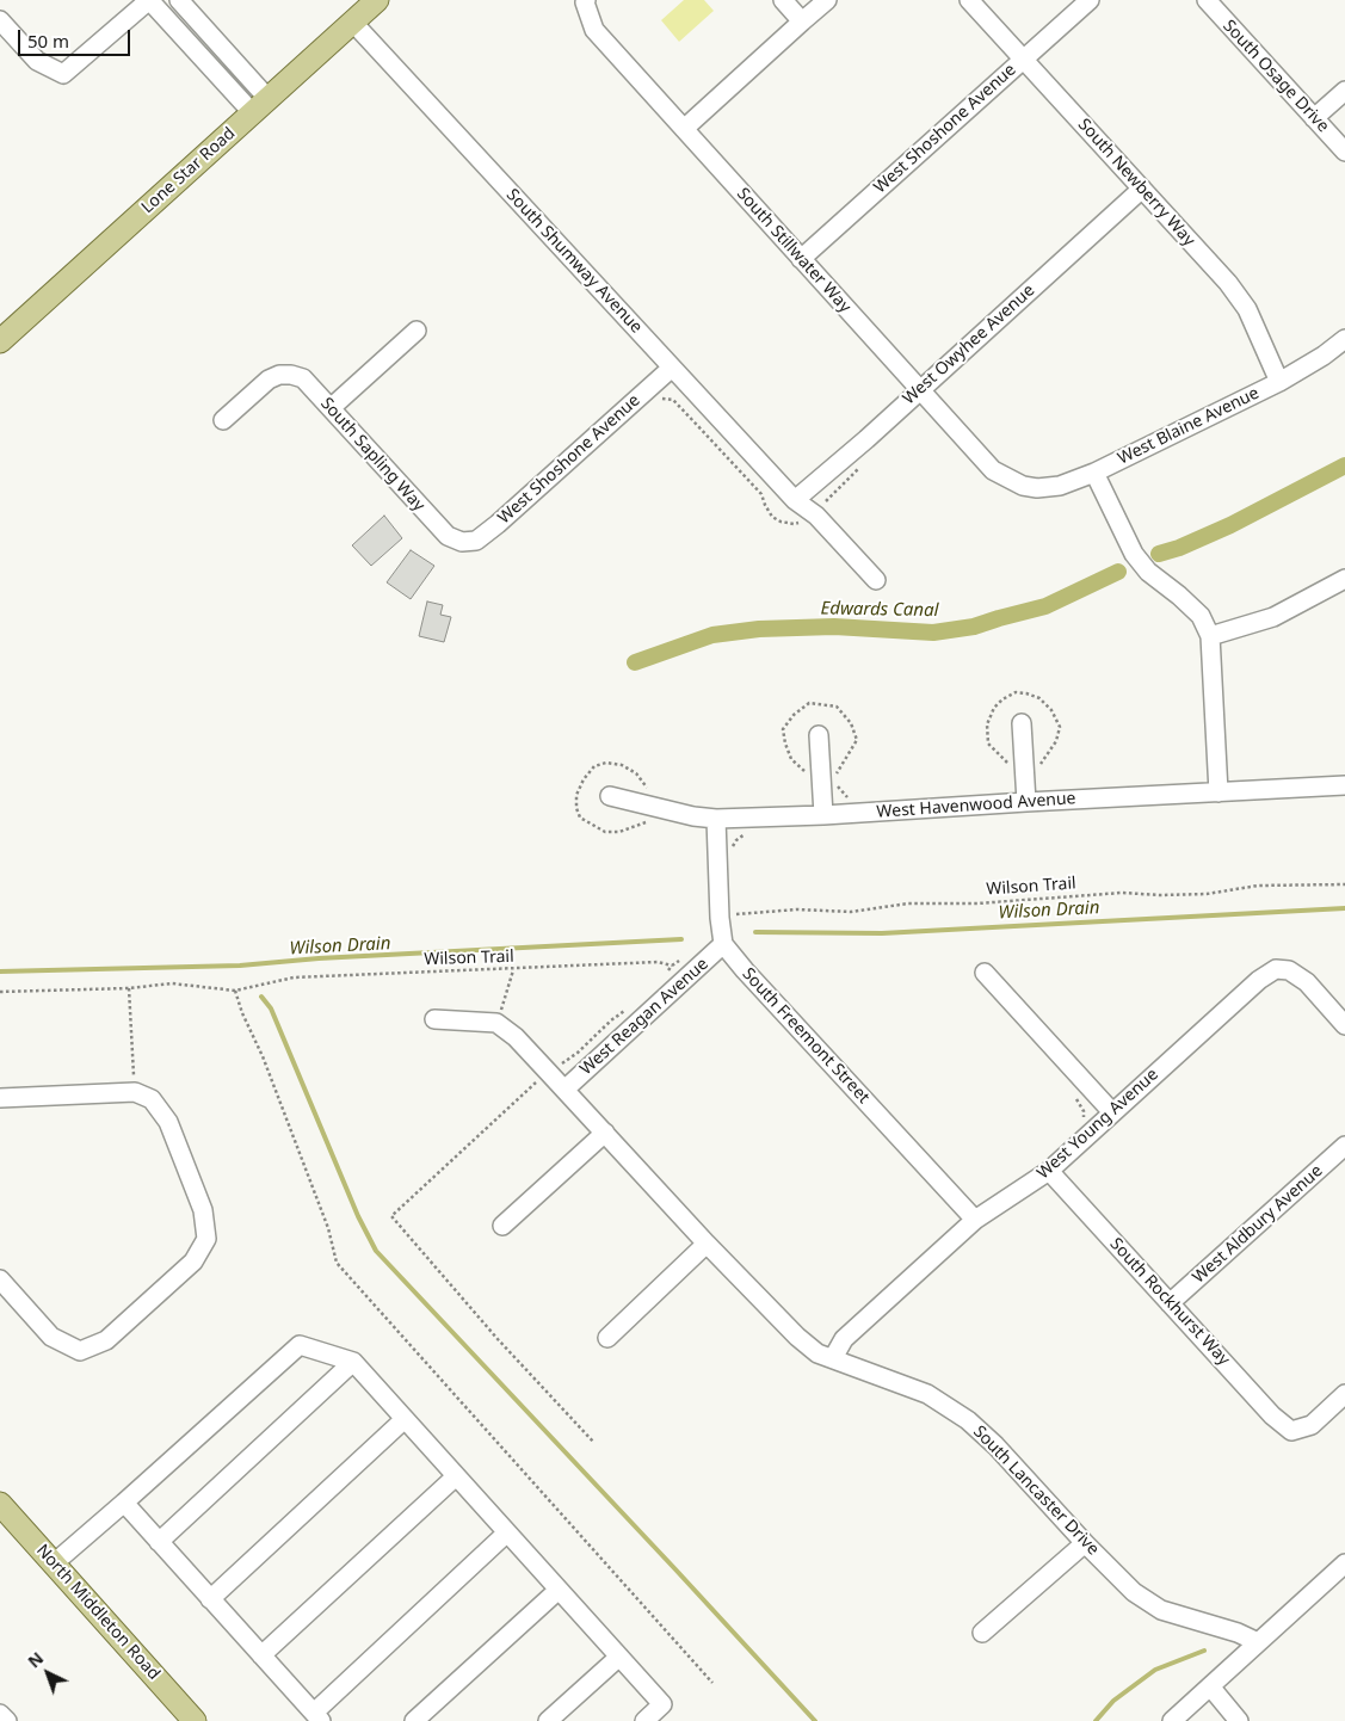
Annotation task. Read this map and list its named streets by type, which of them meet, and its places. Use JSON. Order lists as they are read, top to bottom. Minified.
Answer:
{"streets":{"main road":["Lone Star Road","North Middleton Road"],"street":["South Osage Drive","West Shoshone Avenue","South Newberry Way","South Stillwater Way","South Shumway Avenue","West Owyhee Avenue","West Blaine Avenue","South Sapling Way","West Havenwood Avenue","West Reagan Avenue","South Freemont Street","West Young Avenue","West Aldbury Avenue","South Rockhurst Way","South Lancaster Drive"],"path":["Wilson Trail"]},"crossings":[["West Shoshone Avenue","South Newberry Way"],["West Shoshone Avenue","South Stillwater Way"],["West Shoshone Avenue","South Shumway Avenue"],["West Shoshone Avenue","South Sapling Way"],["Lone Star Road","South Shumway Avenue"],["South Newberry Way","West Owyhee Avenue"],["South Newberry Way","West Blaine Avenue"],["South Stillwater Way","West Owyhee Avenue"],["South Stillwater Way","West Blaine Avenue"],["South Shumway Avenue","West Owyhee Avenue"],["West Reagan Avenue","South Freemont Street"],["West Reagan Avenue","South Lancaster Drive"],["South Freemont Street","West Young Avenue"],["West Young Avenue","South Rockhurst Way"],["West Young Avenue","South Lancaster Drive"],["West Aldbury Avenue","South Rockhurst Way"]],"water":["Edwards Canal","Wilson Drain"],"scale_bar":"50 m","north":"top left"}
